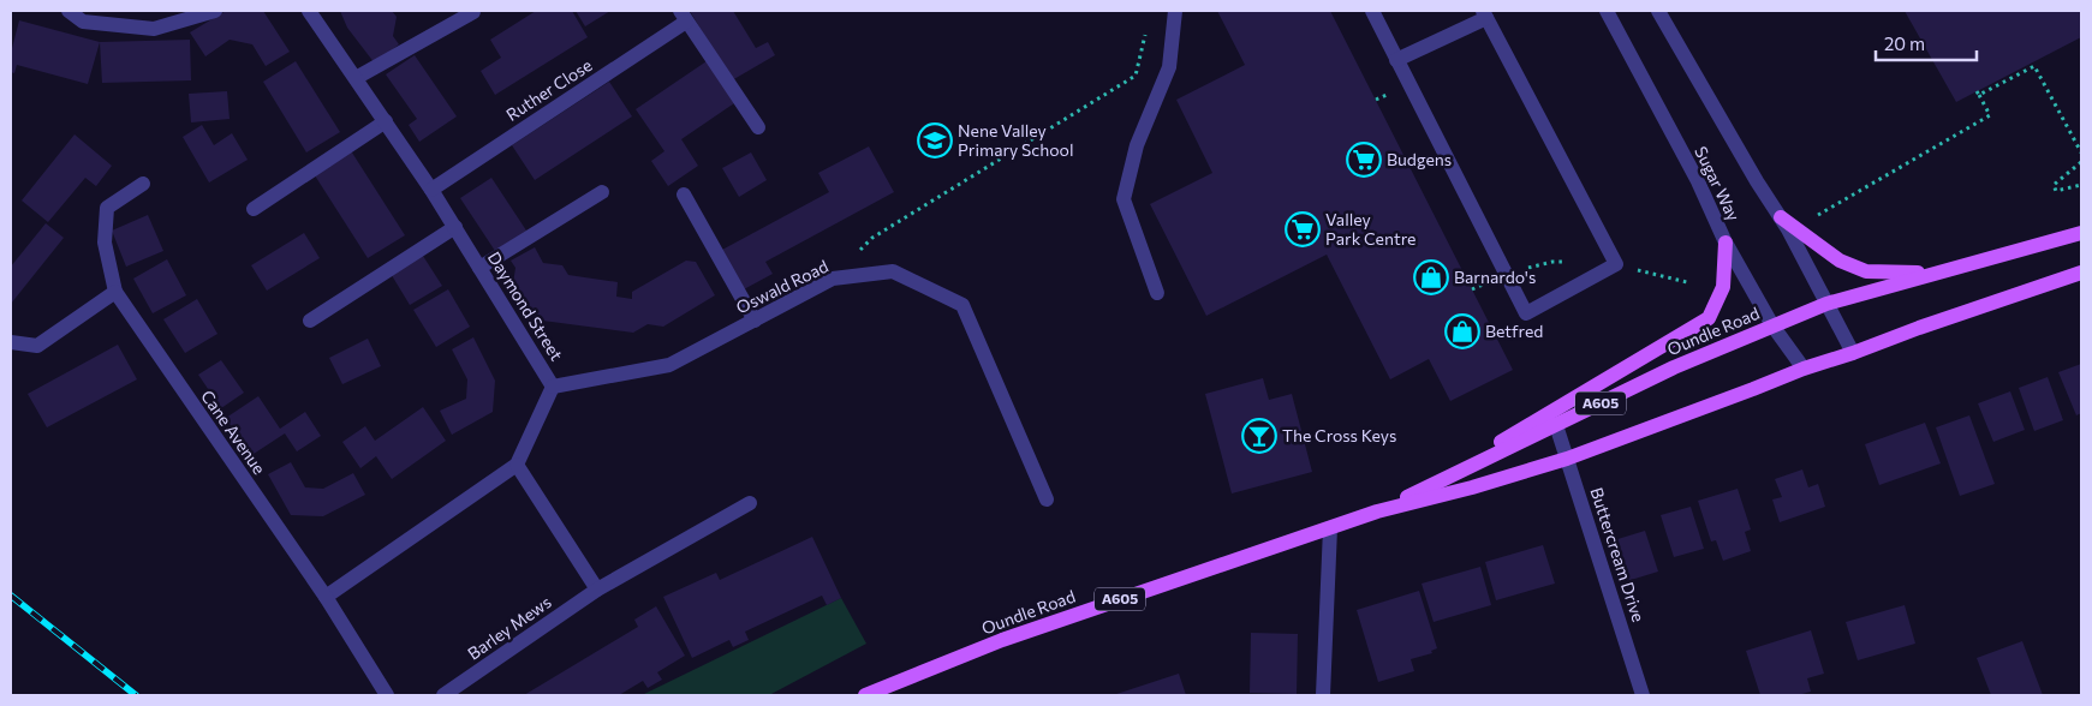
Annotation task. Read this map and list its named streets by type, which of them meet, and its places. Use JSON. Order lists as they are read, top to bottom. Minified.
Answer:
{"streets":{"main road":["Oundle Road","A605"],"street":["Ruther Close","Sugar Way","Oswald Road","Daymond Street","Cane Avenue","Buttercream Drive","Barley Mews"]},"crossings":[["Ruther Close","Daymond Street"],["Sugar Way","Oundle Road"],["Oswald Road","Daymond Street"],["Oundle Road","Buttercream Drive"]],"places":{"school or university":["Nene Valley Primary School"],"supermarket":["Budgens","Valley Park Centre"],"shop":["Barnardo's","Betfred"],"bar":["The Cross Keys"]},"scale_bar":"20 m"}
